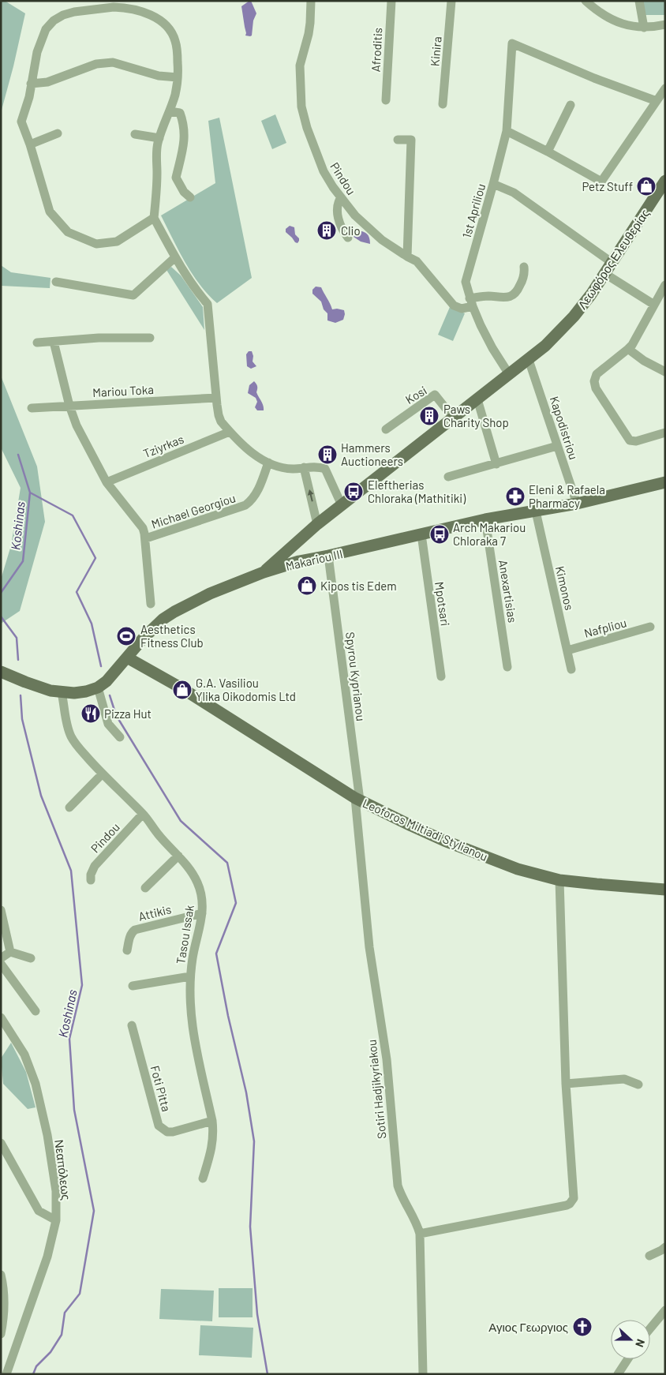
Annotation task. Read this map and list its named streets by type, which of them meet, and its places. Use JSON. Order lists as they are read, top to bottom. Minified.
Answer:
{"streets":{"main road":["Λεωφόρος Ελευθερίας","Makariou III","Leoforos Miltiadi Stylianou"],"street":["Afroditis","Kinira","Pindou","1st Apriliou","Mariou Toka","Kosi","Kapodistriou","Tziyrkas","Michael Georgiou","Kimonos","Anexartisias","Mpotsari","Nafpliou","Spyrou Kyprianou","Attikis","Tasou Issak","Foti Pitta","Sotiri Hadjikyriakou","Νεαπόλεως"]},"crossings":[["Pindou","1st Apriliou"],["Pindou","Tasou Issak"],["1st Apriliou","Λεωφόρος Ελευθερίας"],["Λεωφόρος Ελευθερίας","Kosi"],["Λεωφόρος Ελευθερίας","Kapodistriou"],["Λεωφόρος Ελευθερίας","Makariou III"],["Kapodistriou","Makariou III"],["Makariou III","Kimonos"],["Makariou III","Anexartisias"],["Makariou III","Mpotsari"],["Makariou III","Spyrou Kyprianou"],["Makariou III","Leoforos Miltiadi Stylianou"],["Makariou III","Tasou Issak"],["Kimonos","Nafpliou"],["Spyrou Kyprianou","Leoforos Miltiadi Stylianou"],["Spyrou Kyprianou","Sotiri Hadjikyriakou"],["Leoforos Miltiadi Stylianou","Sotiri Hadjikyriakou"],["Attikis","Tasou Issak"],["Tasou Issak","Foti Pitta"]],"water":["Koshinas"],"places":{"shop":["Petz Stuff","Kipos tis Edem","G.A. Vasiliou Ylika Oikodomis Ltd"],"building":["Clio","Paws Charity Shop","Hammers Auctioneers"],"bus stop":["Eleftherias Chloraka (Mathitiki)","Arch Makariou Chloraka 7"],"pharmacy":["Eleni & Rafaela Pharmacy"],"sports":["Aesthetics Fitness Club"],"restaurant":["Pizza Hut"],"church":["Αγιος Γεωργιος"]},"north":"right"}
